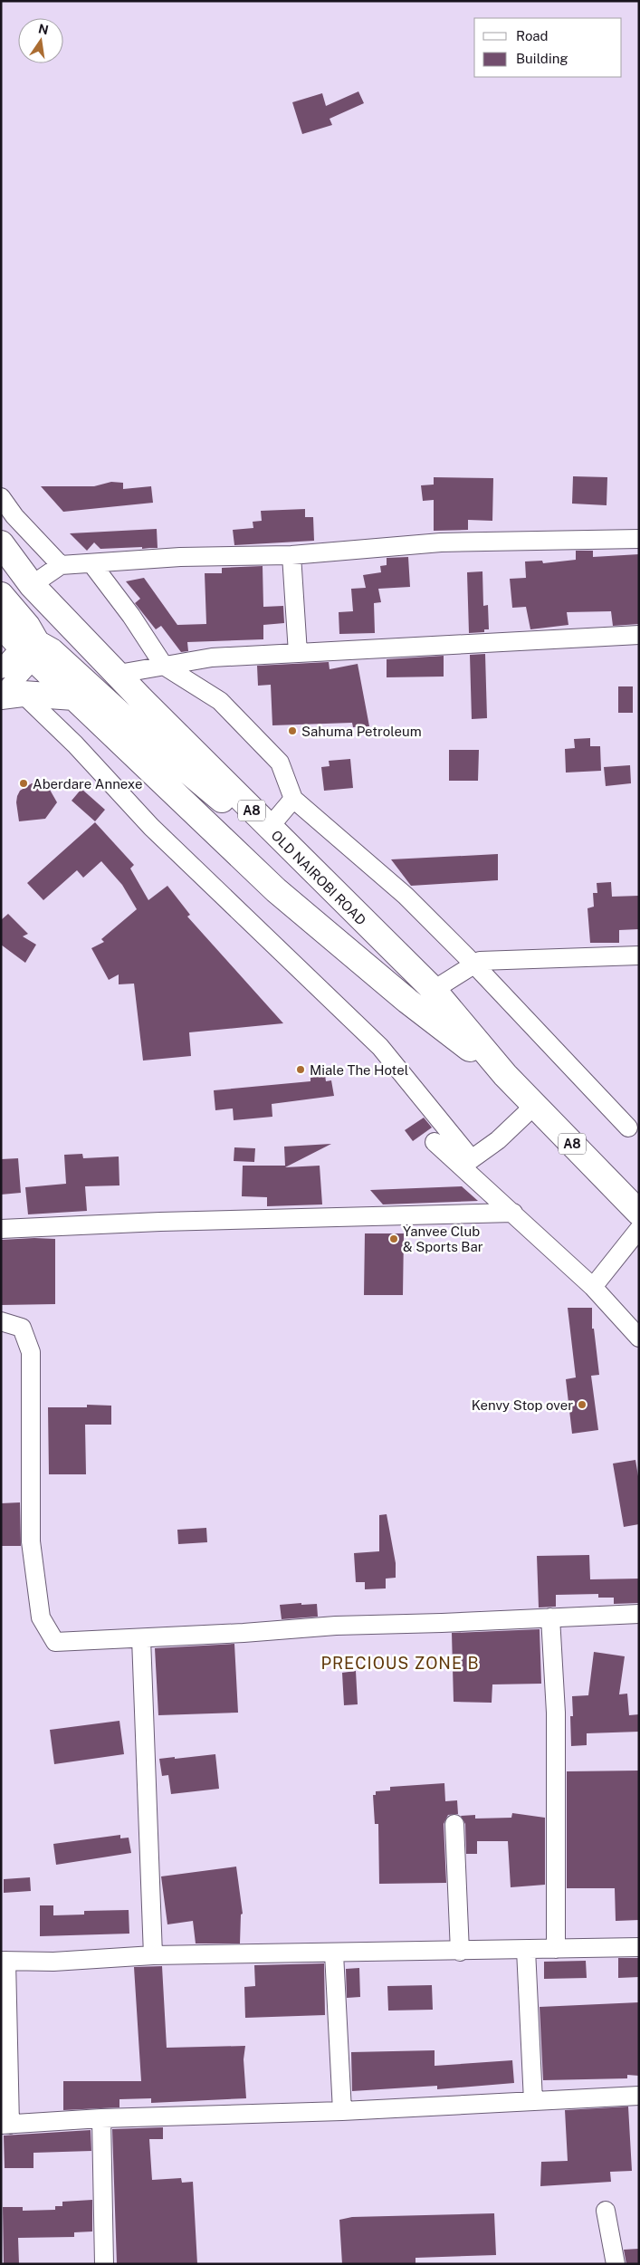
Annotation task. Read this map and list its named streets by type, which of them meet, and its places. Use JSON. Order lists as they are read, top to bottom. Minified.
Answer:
{"streets":{"highway":["A8","OLD NAIROBI ROAD"]},"districts":["PRECIOUS ZONE B"],"places":["Sahuma Petroleum","Aberdare Annexe","Miale The Hotel","Yanvee Club & Sports Bar","Kenvy Stop over"],"legend":["Road","Building"],"north":"top"}
